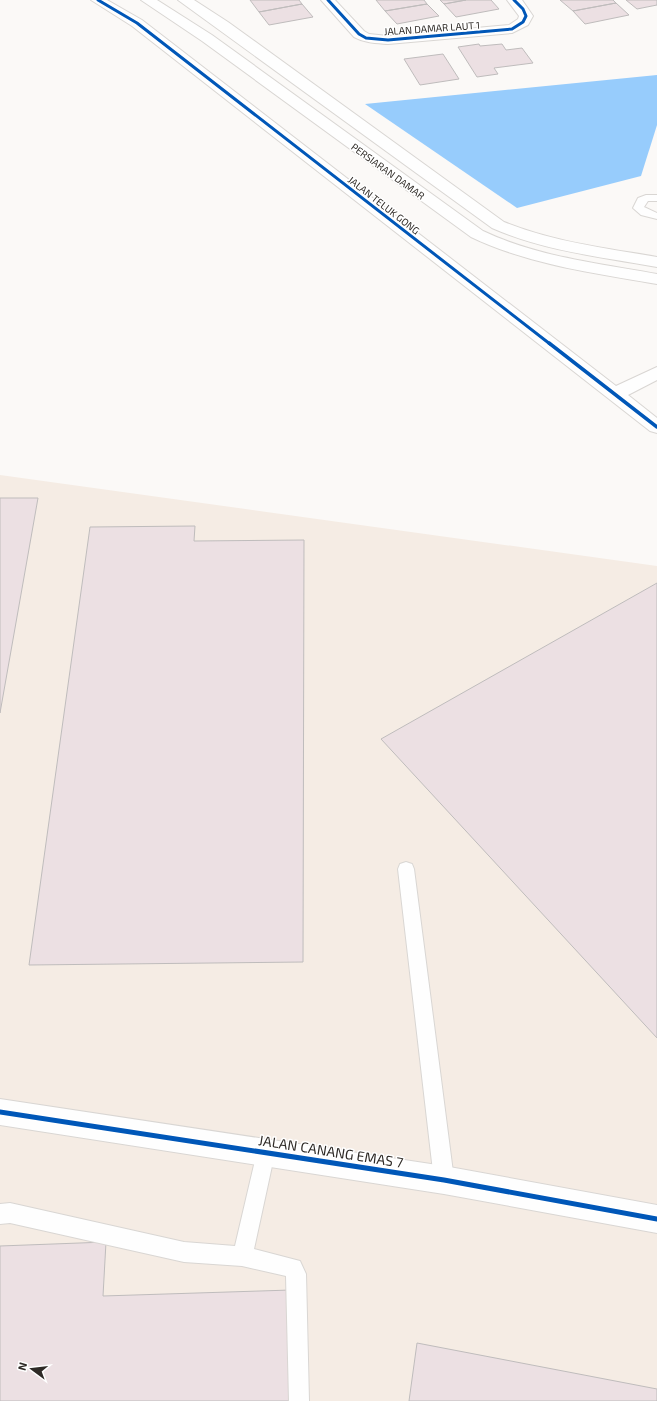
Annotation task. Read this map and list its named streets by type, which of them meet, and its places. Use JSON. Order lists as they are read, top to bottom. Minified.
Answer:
{"streets":{"street":["JALAN DAMAR LAUT 1","PERSIARAN DAMAR","JALAN TELUK GONG","JALAN CANANG EMAS 7"]},"north":"left"}
